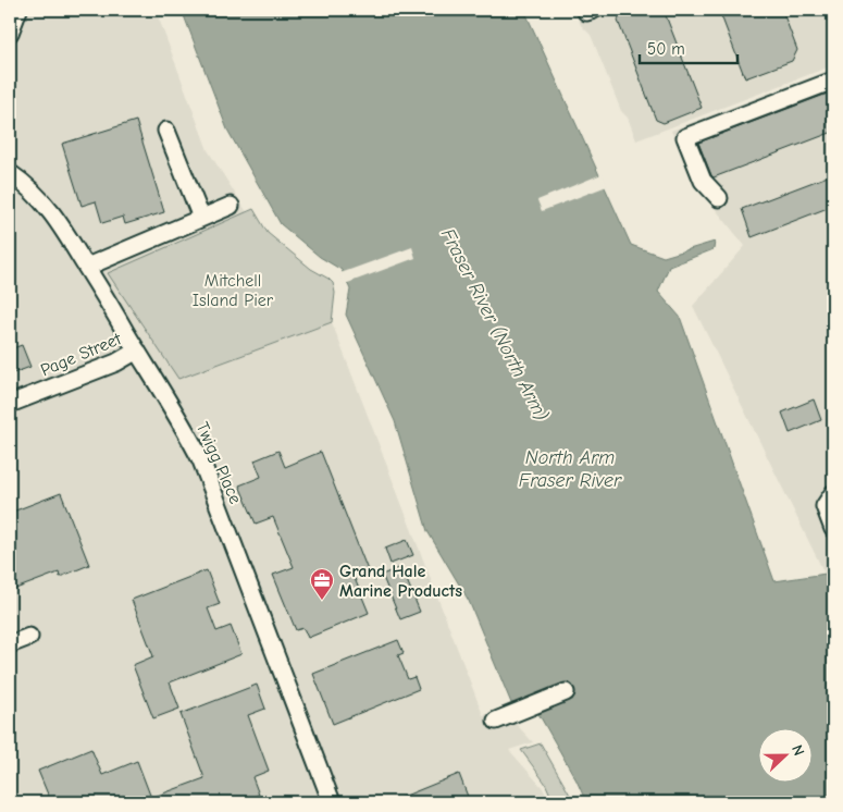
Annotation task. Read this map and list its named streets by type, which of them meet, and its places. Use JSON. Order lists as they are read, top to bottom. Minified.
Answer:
{"streets":{"street":["Page Street","Twigg Place"]},"crossings":[["Page Street","Twigg Place"]],"water":["Fraser River (North Arm)","North Arm Fraser River"],"parks":["Mitchell Island Pier"],"places":{"office":["Grand Hale Marine Products"]},"scale_bar":"50 m","north":"right"}
